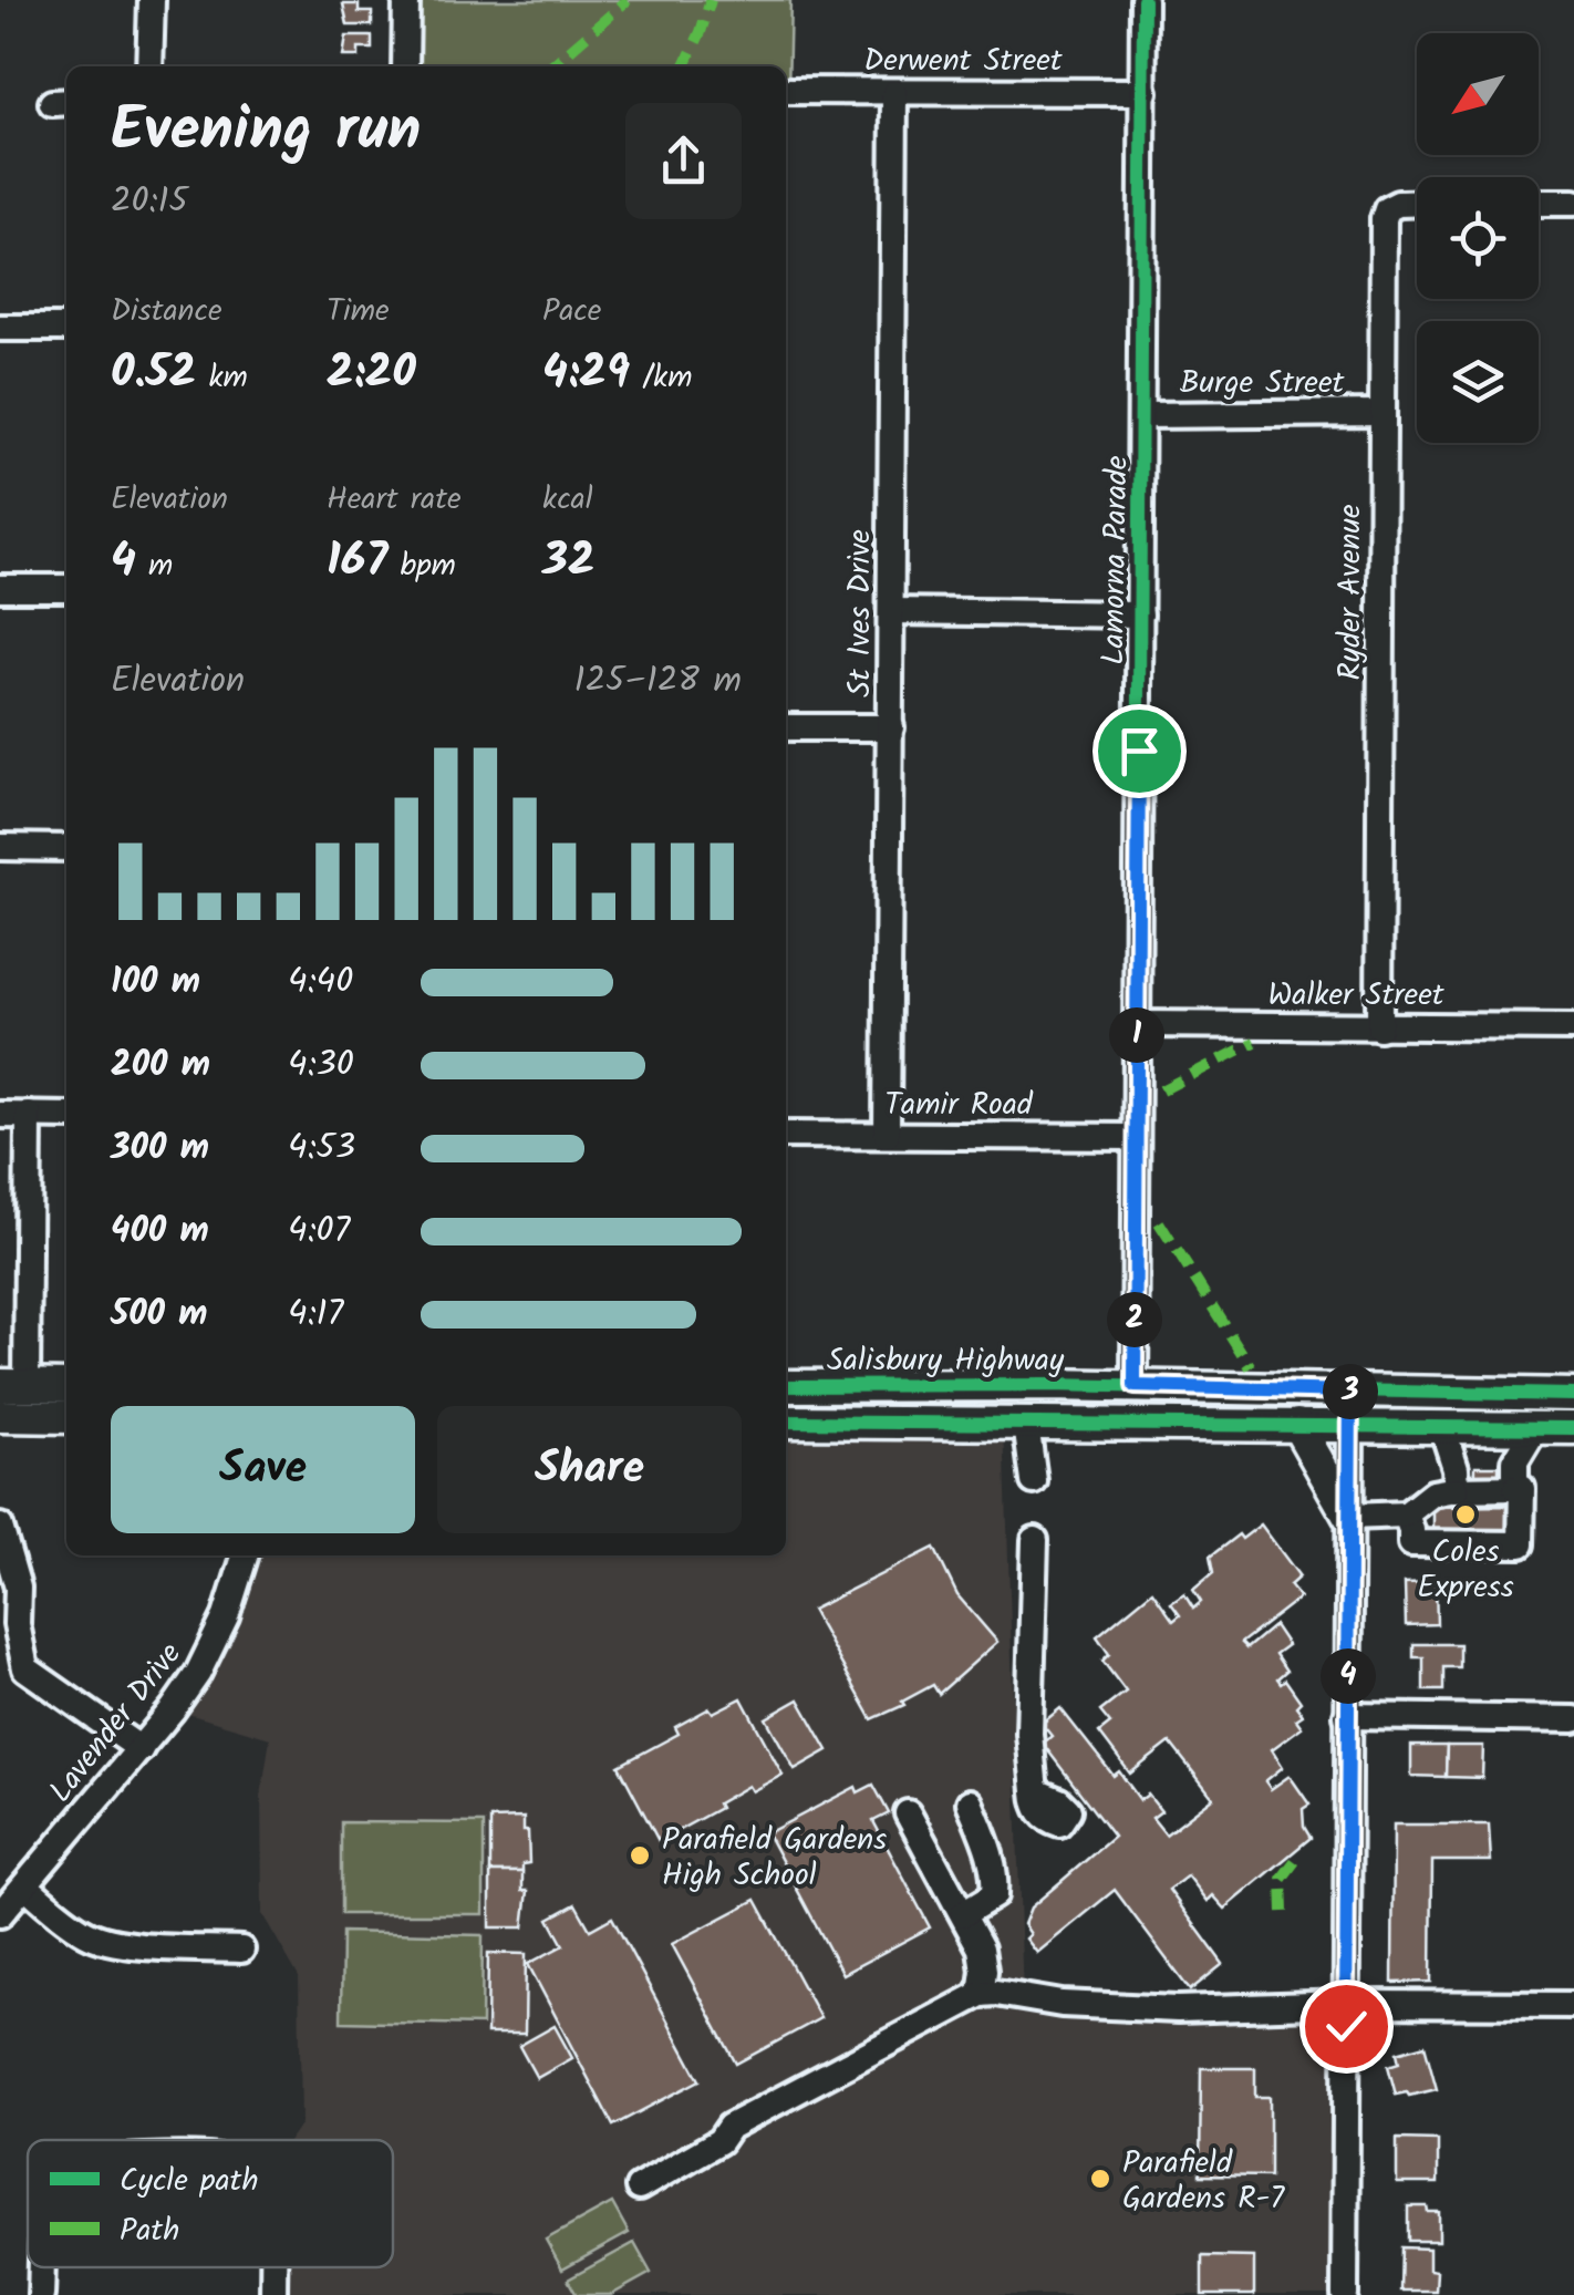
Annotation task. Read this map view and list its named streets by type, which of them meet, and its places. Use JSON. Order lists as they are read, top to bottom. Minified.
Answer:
{"streets":{"main road":["Salisbury Highway"],"street":["Derwent Street","Burge Street","Lamorna Parade","Ryder Avenue","St Ives Drive","Walker Street","Tamir Road","Lavender Drive"]},"crossings":[["Derwent Street","Lamorna Parade"],["Derwent Street","St Ives Drive"],["Burge Street","Lamorna Parade"],["Burge Street","Ryder Avenue"],["Lamorna Parade","Walker Street"],["Lamorna Parade","Tamir Road"],["Lamorna Parade","Salisbury Highway"],["Ryder Avenue","Walker Street"],["St Ives Drive","Tamir Road"]],"places":["Coles Express","Parafield Gardens High School","Parafield Gardens R-7"],"legend":["Cycle path","Path"],"north":"bottom left","page":{"heading":["Evening run","20:15"],"stats":[["Distance","0.52 km"],["Time","2:20"],["Pace","4:29 /km"],["Elevation","4 m"],["Heart rate","167 bpm"],["kcal","32"]],"chart":["Elevation","125–128 m"],"list":[{"name":"100 m","note":"4:40"},{"name":"200 m","note":"4:30"},{"name":"300 m","note":"4:53"},{"name":"400 m","note":"4:07"},{"name":"500 m","note":"4:17"}],"pins":["1","2","3","4"],"buttons":["Save","Share"]}}
